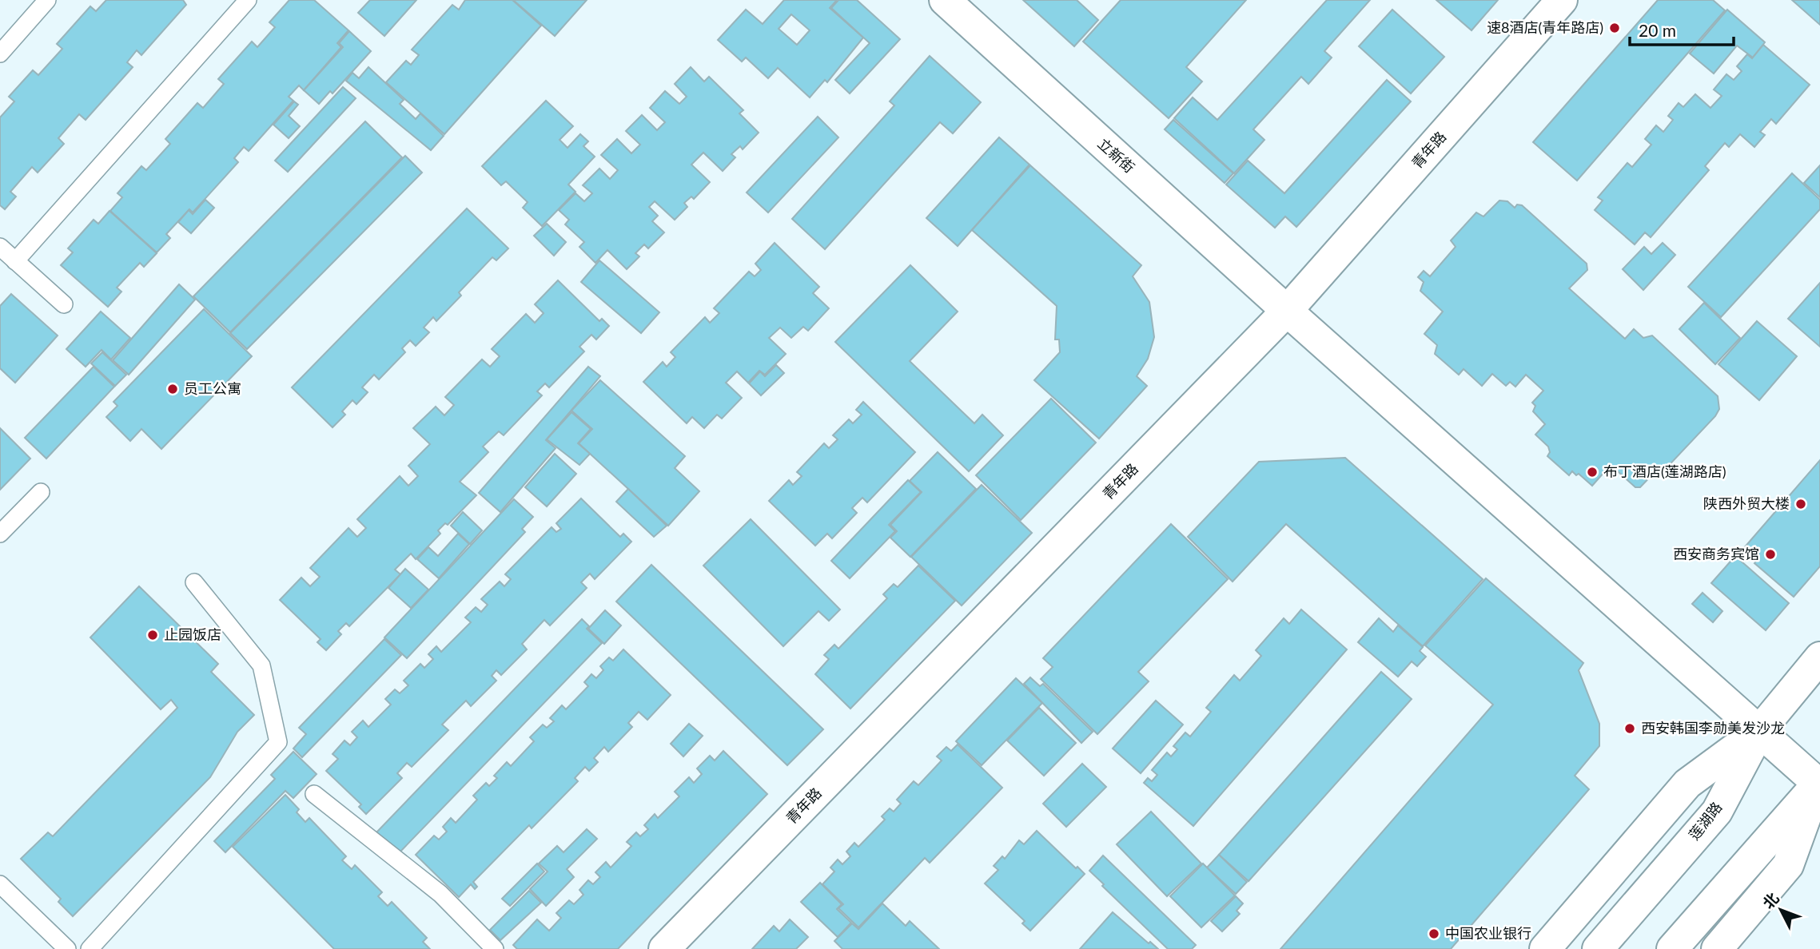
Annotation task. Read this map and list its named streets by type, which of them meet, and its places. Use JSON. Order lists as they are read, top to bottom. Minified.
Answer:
{"streets":{"street":["青年路","立新街","莲湖路"]},"crossings":[["青年路","立新街"],["立新街","莲湖路"]],"places":["速8酒店(青年路店)","员工公寓","布丁酒店(莲湖路店)","陕西外贸大楼","西安商务宾馆","止园饭店","西安韩国李勋美发沙龙","中国农业银行"],"scale_bar":"20 m","north":"top left"}
